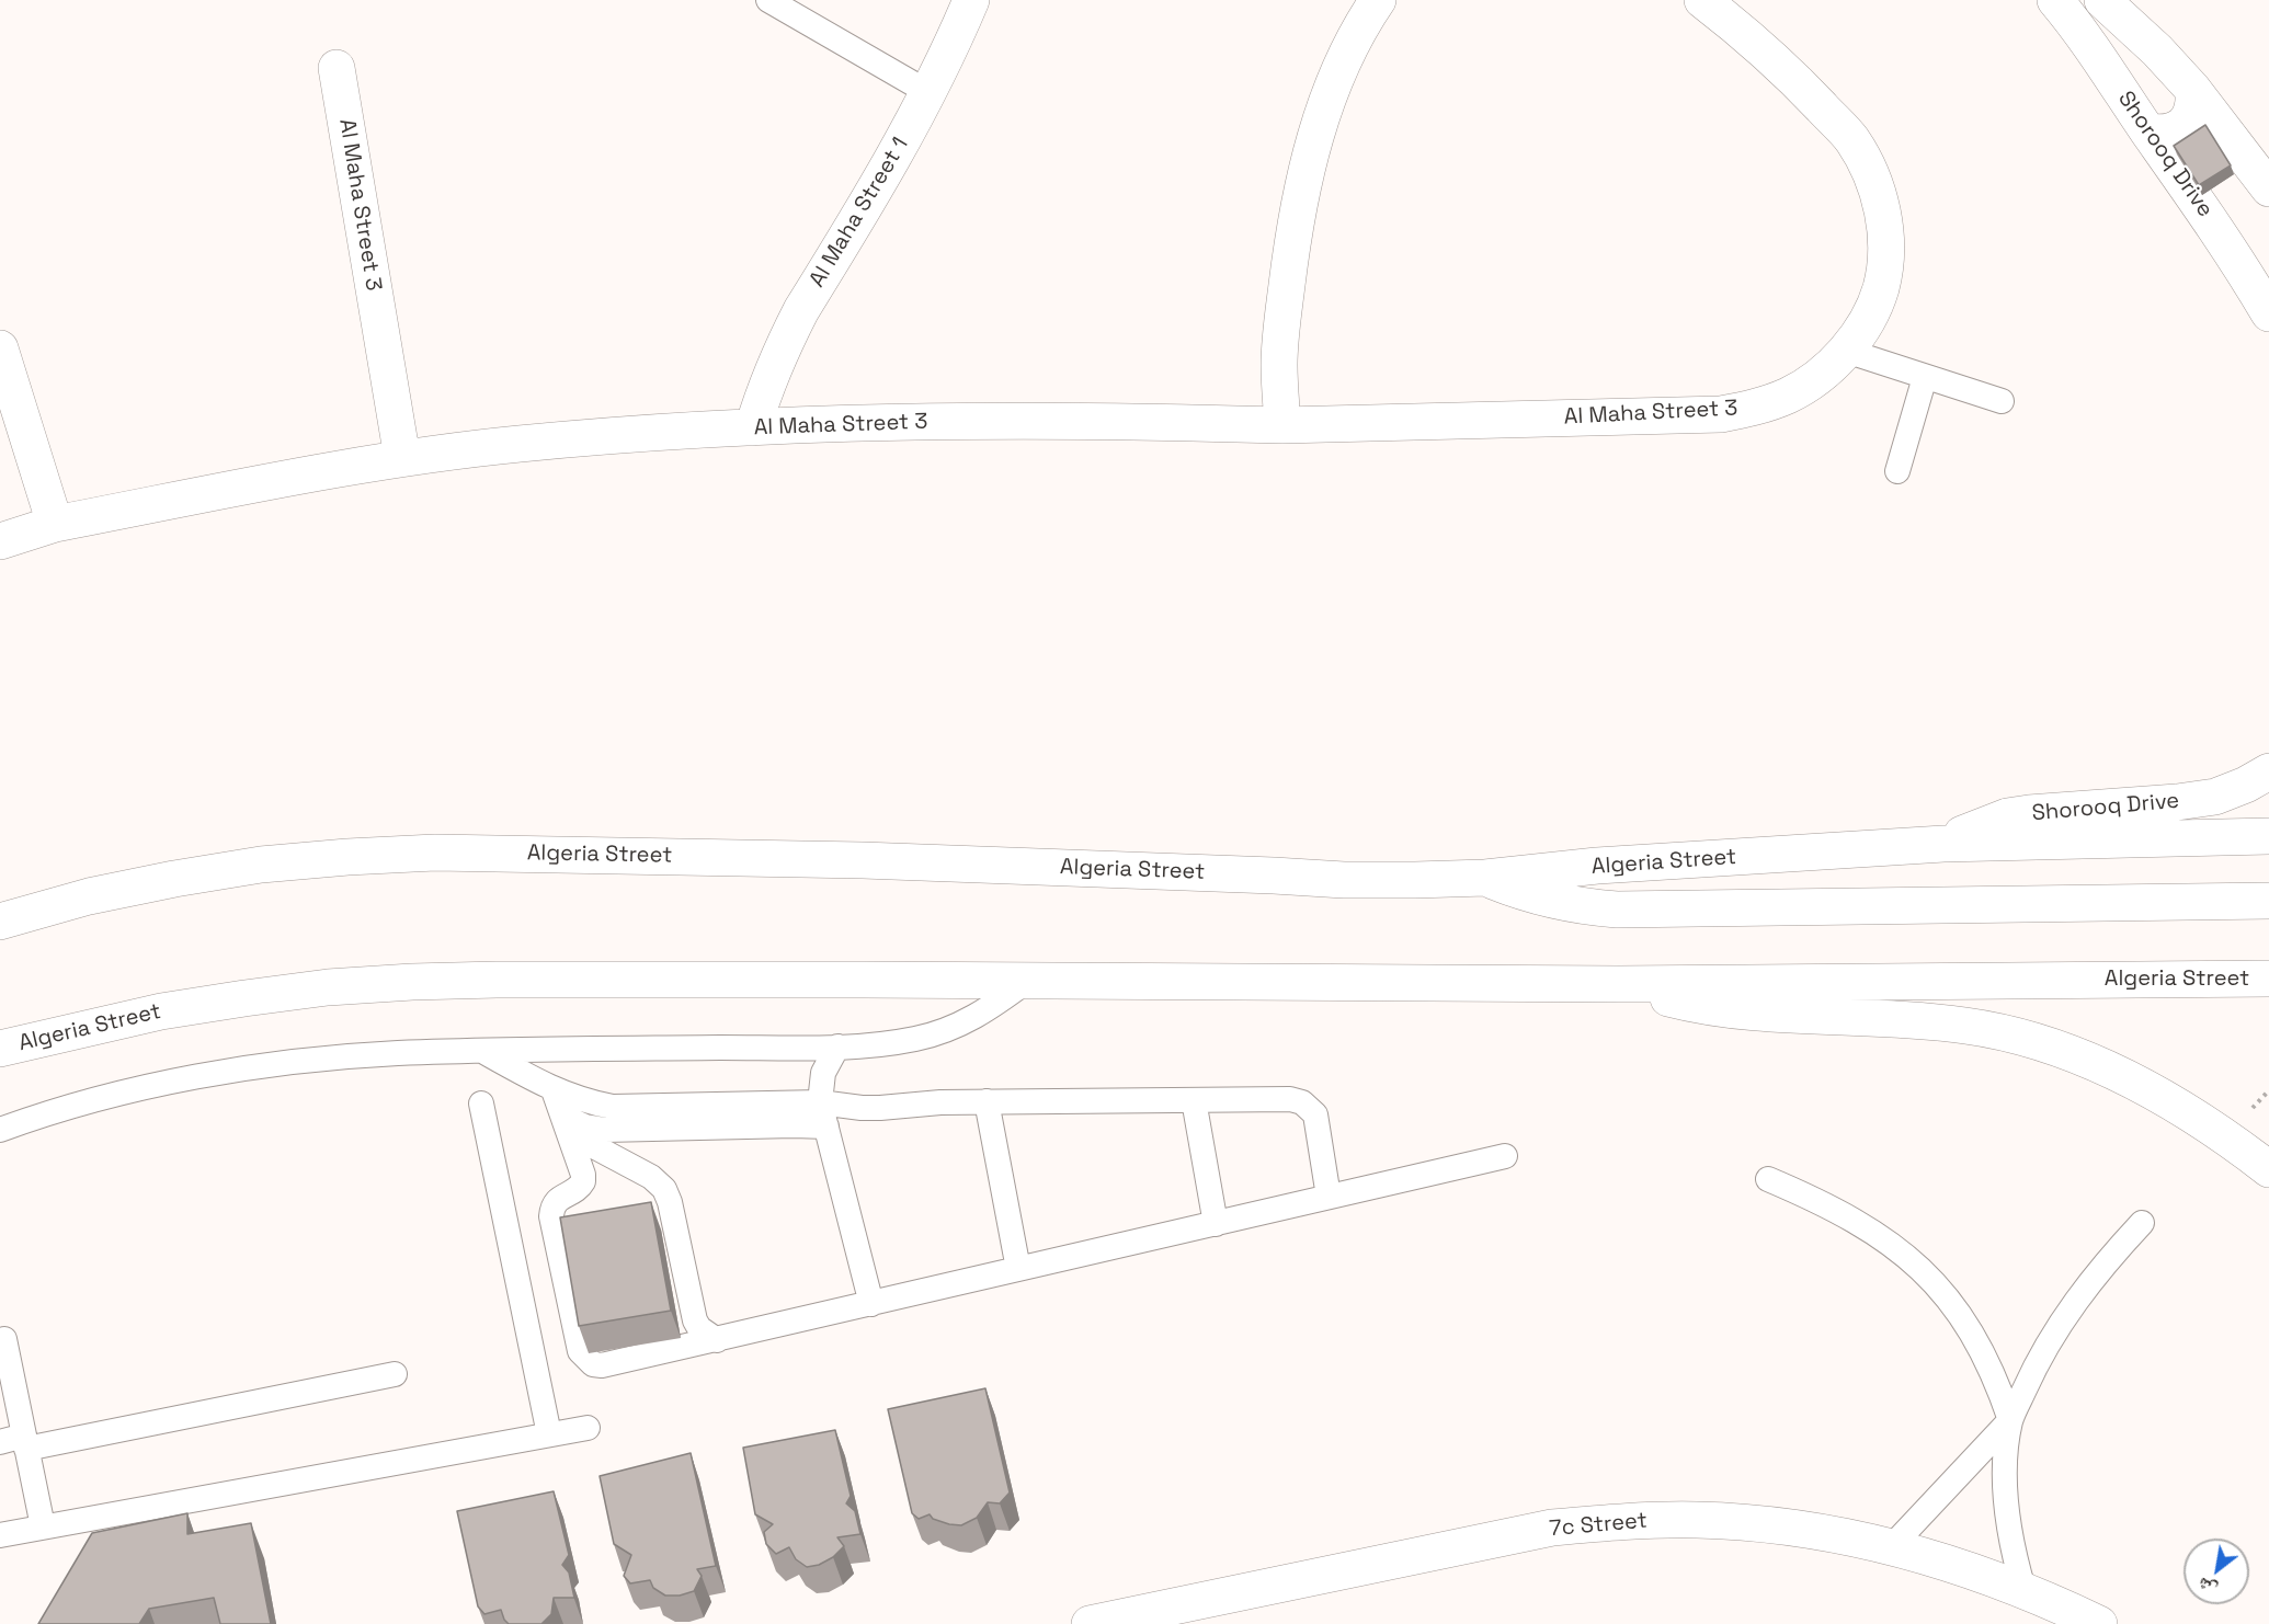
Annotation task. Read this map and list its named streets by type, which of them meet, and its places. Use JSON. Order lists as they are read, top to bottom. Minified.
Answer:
{"streets":{"street":["Shorooq Drive","Al Maha Street 3","Al Maha Street 1","Algeria Street","7c Street"]},"crossings":[["Shorooq Drive","Algeria Street"],["Al Maha Street 3","Al Maha Street 1"]],"north":"bottom left"}
